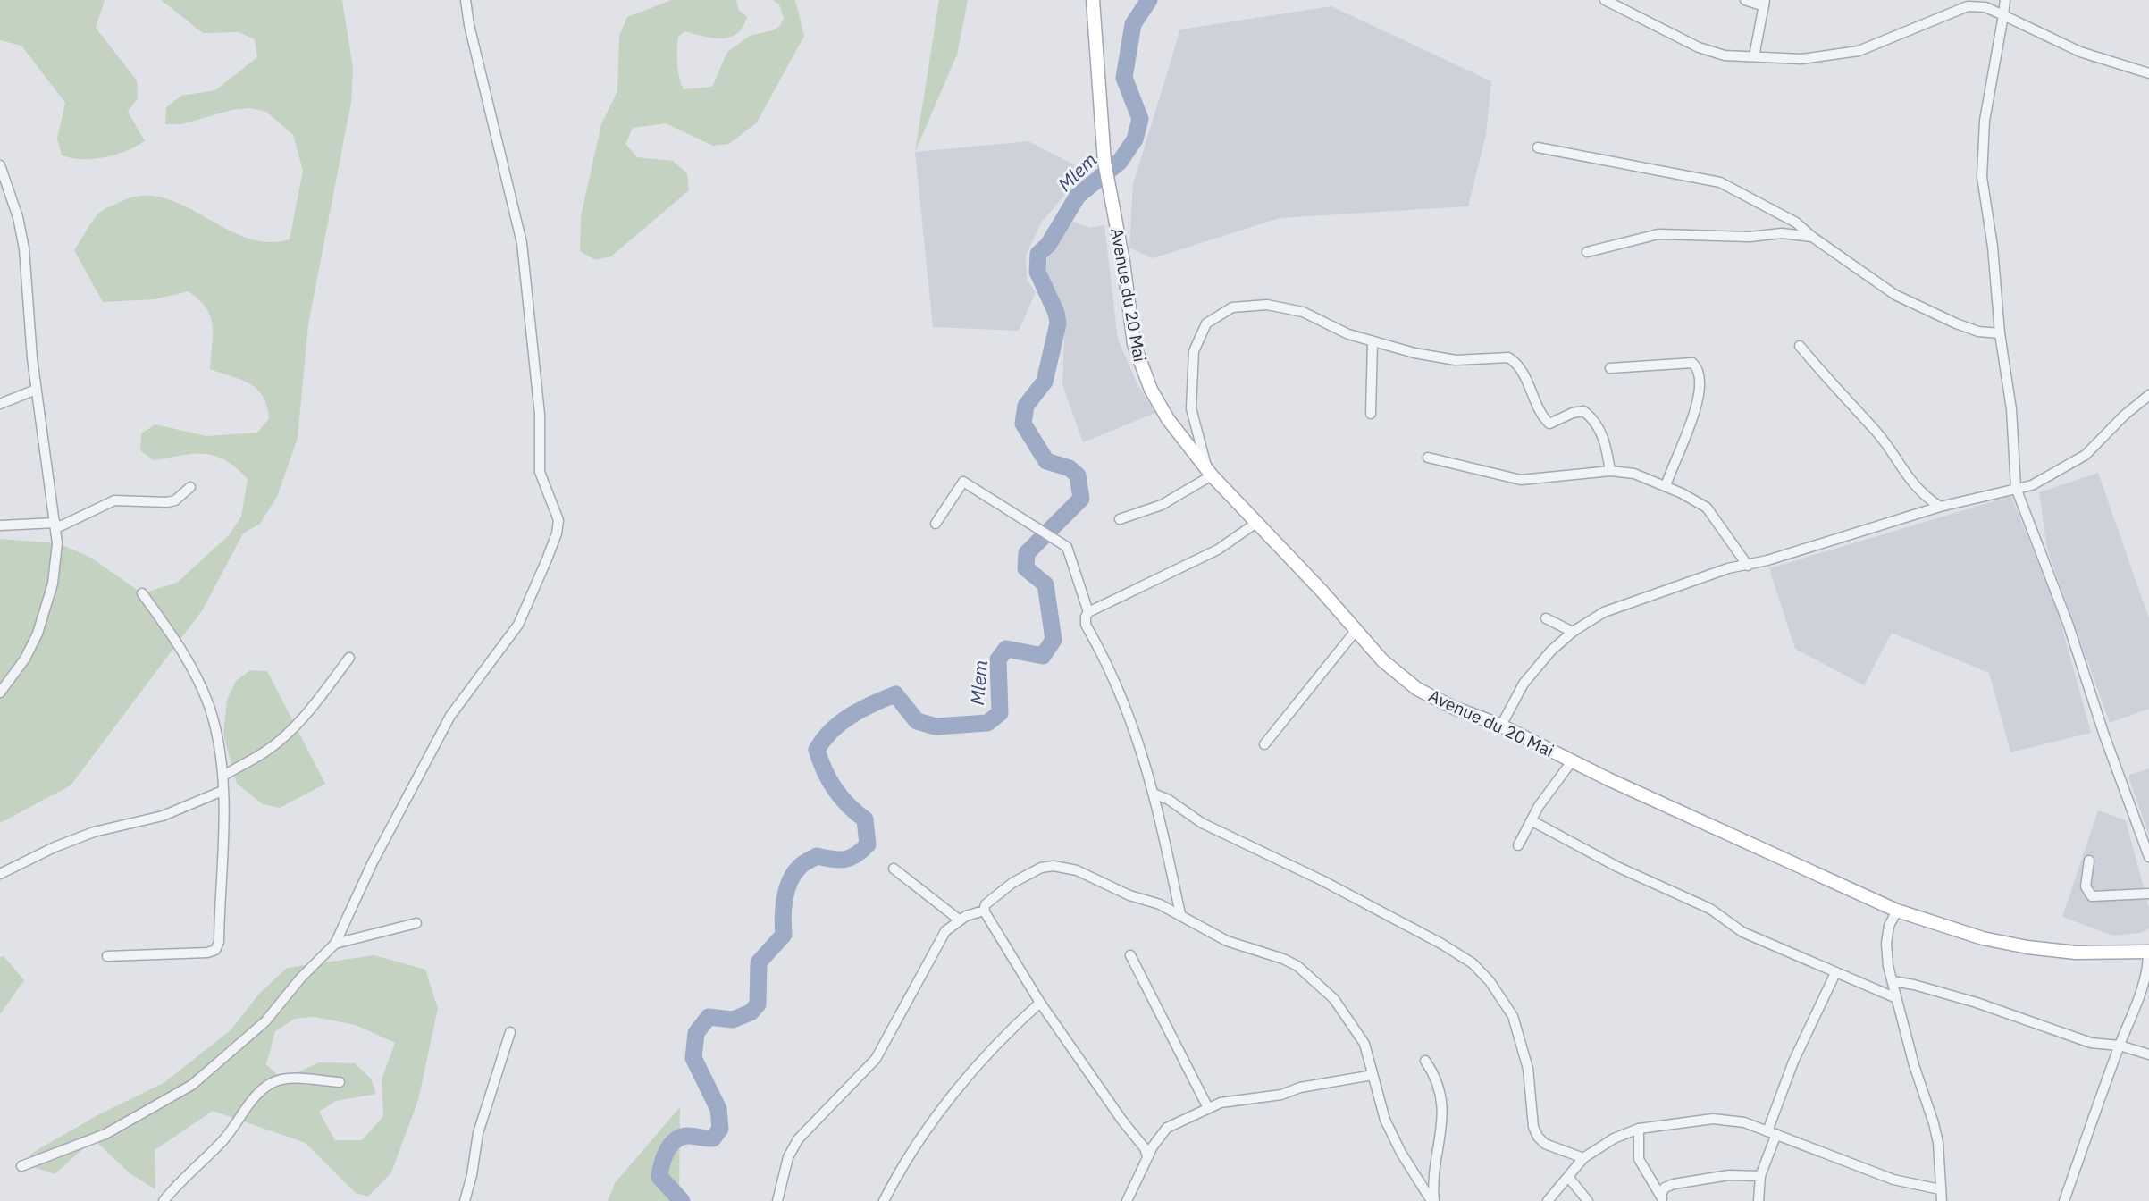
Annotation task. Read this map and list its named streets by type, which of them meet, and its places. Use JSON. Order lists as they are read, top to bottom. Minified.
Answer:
{"streets":{"main road":["Avenue du 20 Mai"]},"water":["Mlem"]}
